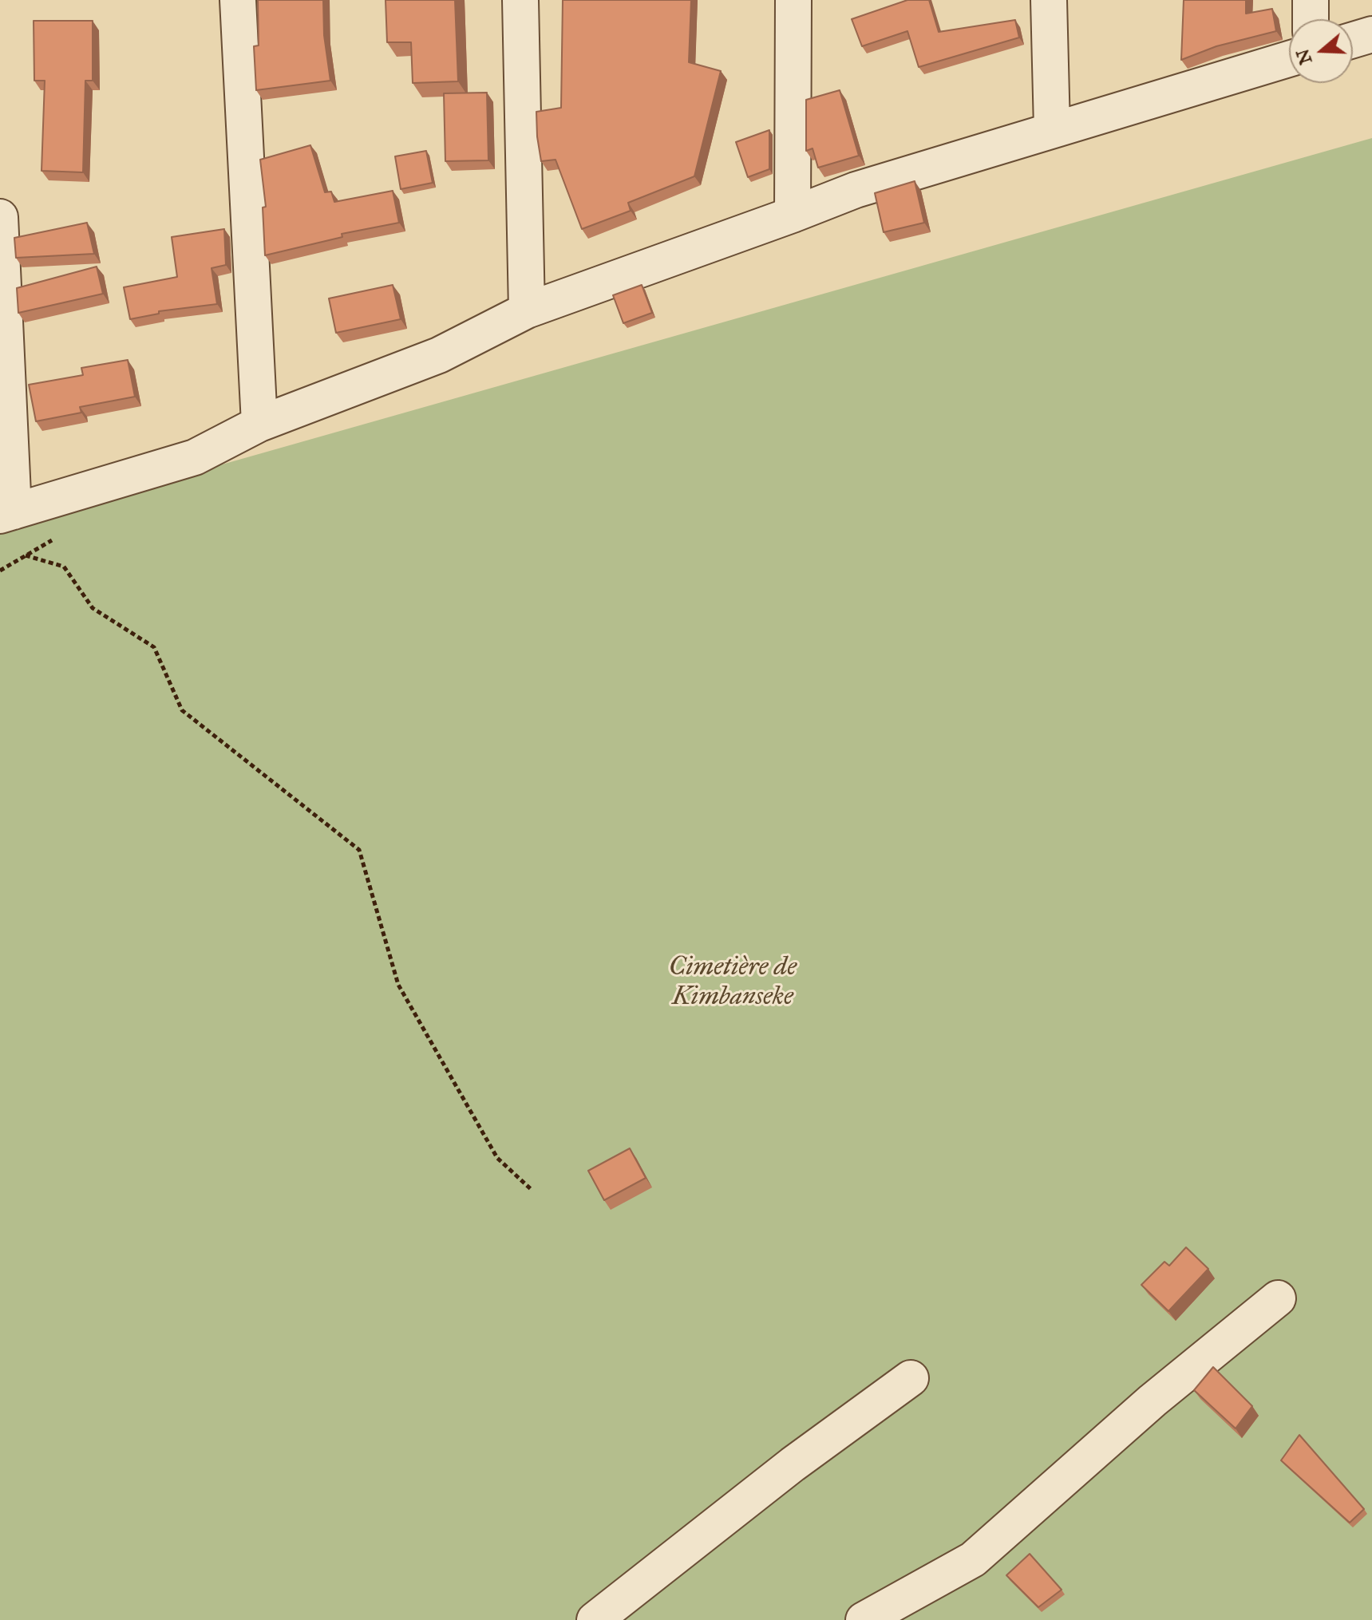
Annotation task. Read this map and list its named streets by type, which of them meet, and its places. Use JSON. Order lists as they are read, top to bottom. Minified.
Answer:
{"parks":["Cimetière de Kimbanseke"],"north":"left"}
